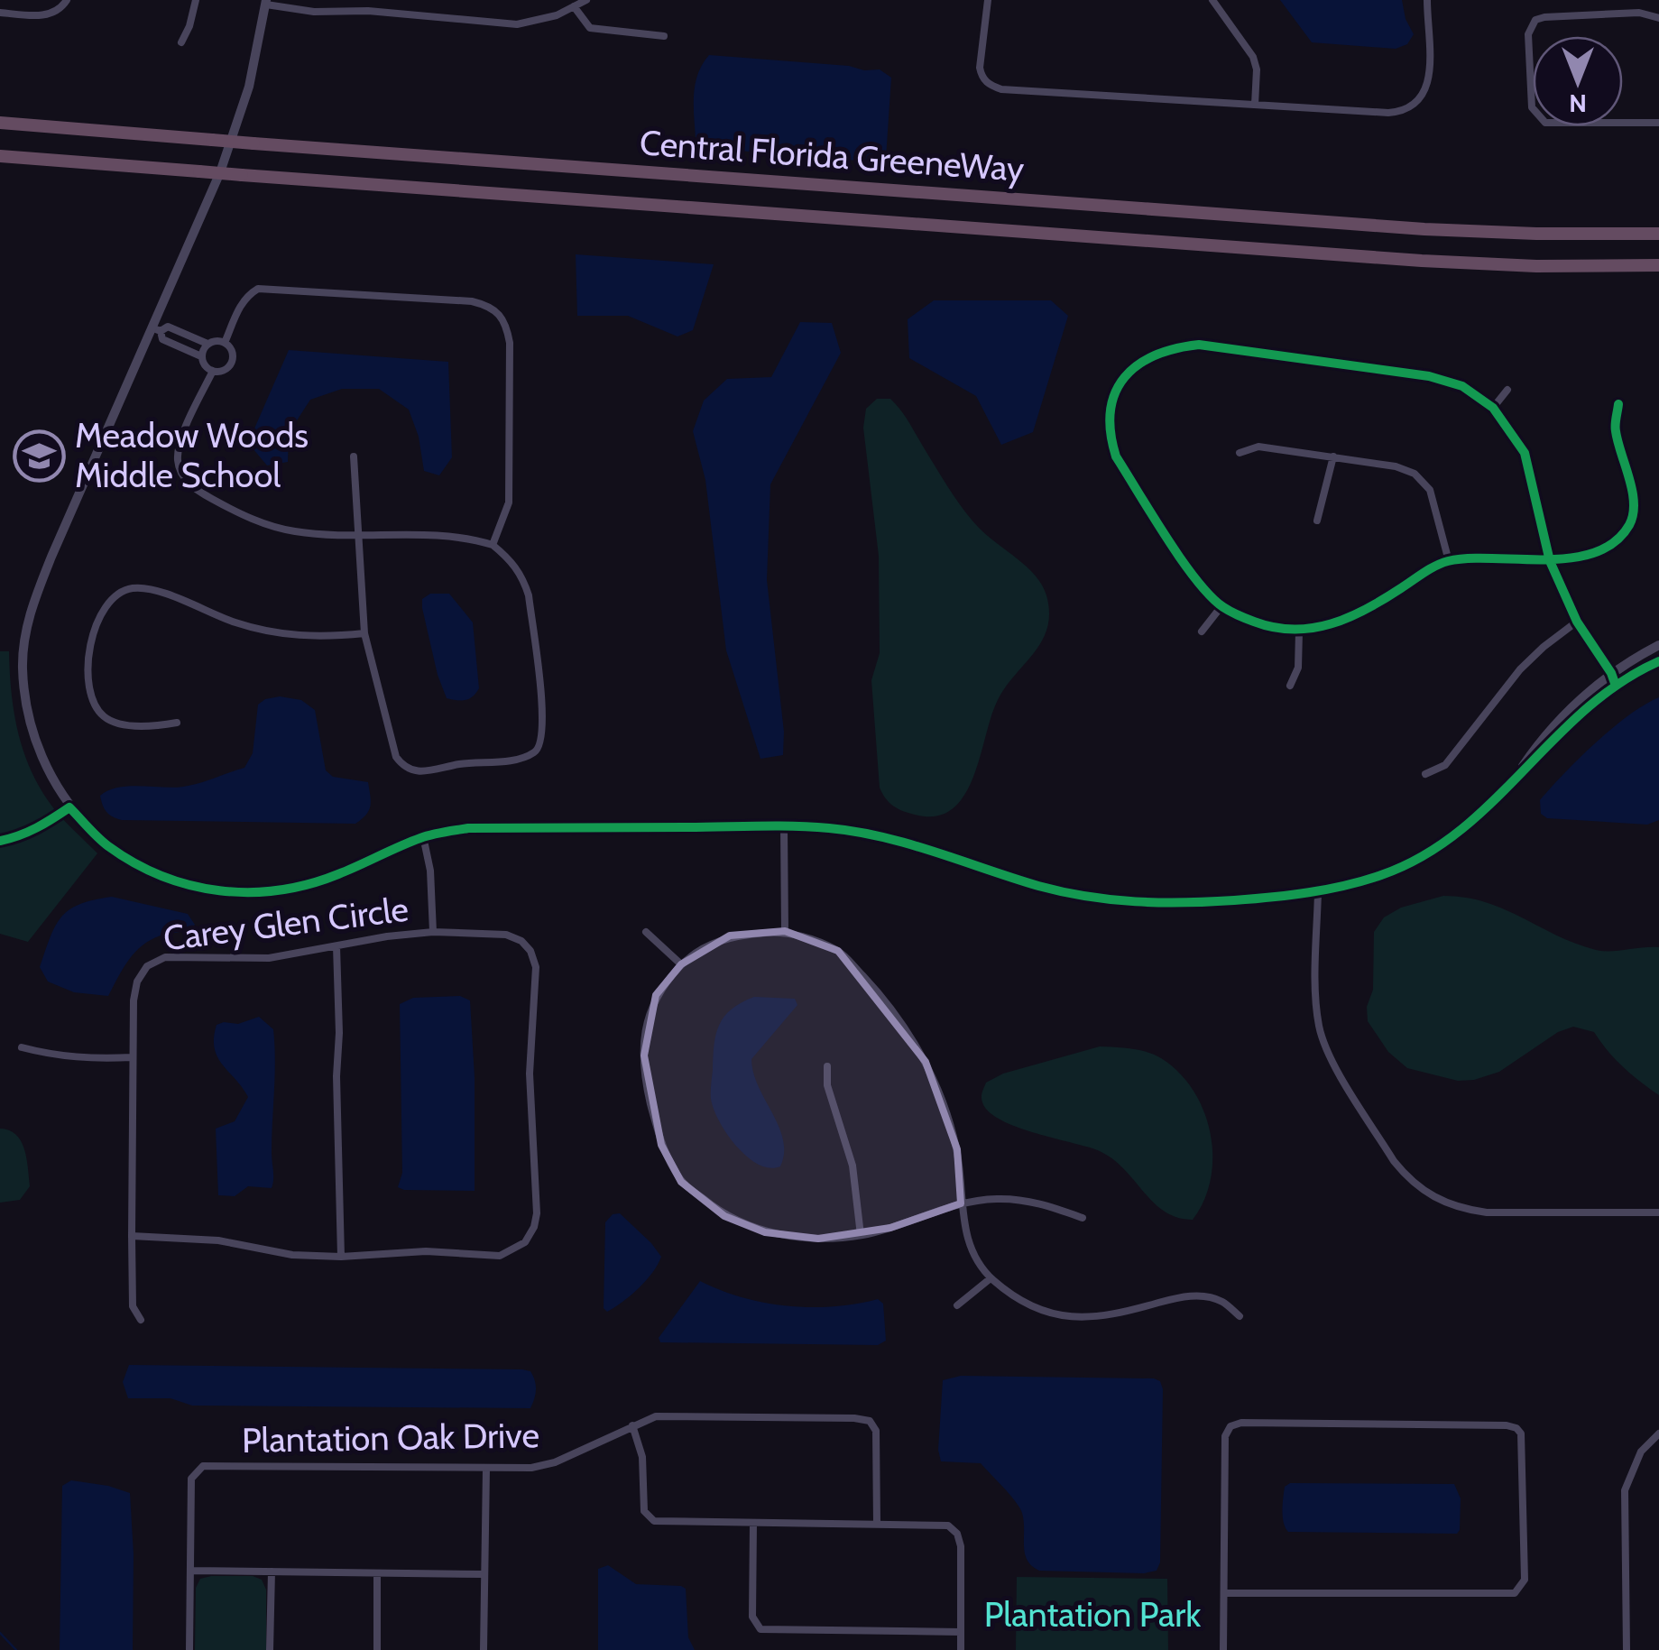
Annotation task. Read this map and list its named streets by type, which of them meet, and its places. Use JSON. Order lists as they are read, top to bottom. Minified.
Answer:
{"streets":{"highway":["Central Florida GreeneWay"],"street":["Carey Glen Circle","Plantation Oak Drive"]},"parks":["Plantation Park"],"places":{"school or university":["Meadow Woods Middle School"]},"north":"bottom"}
